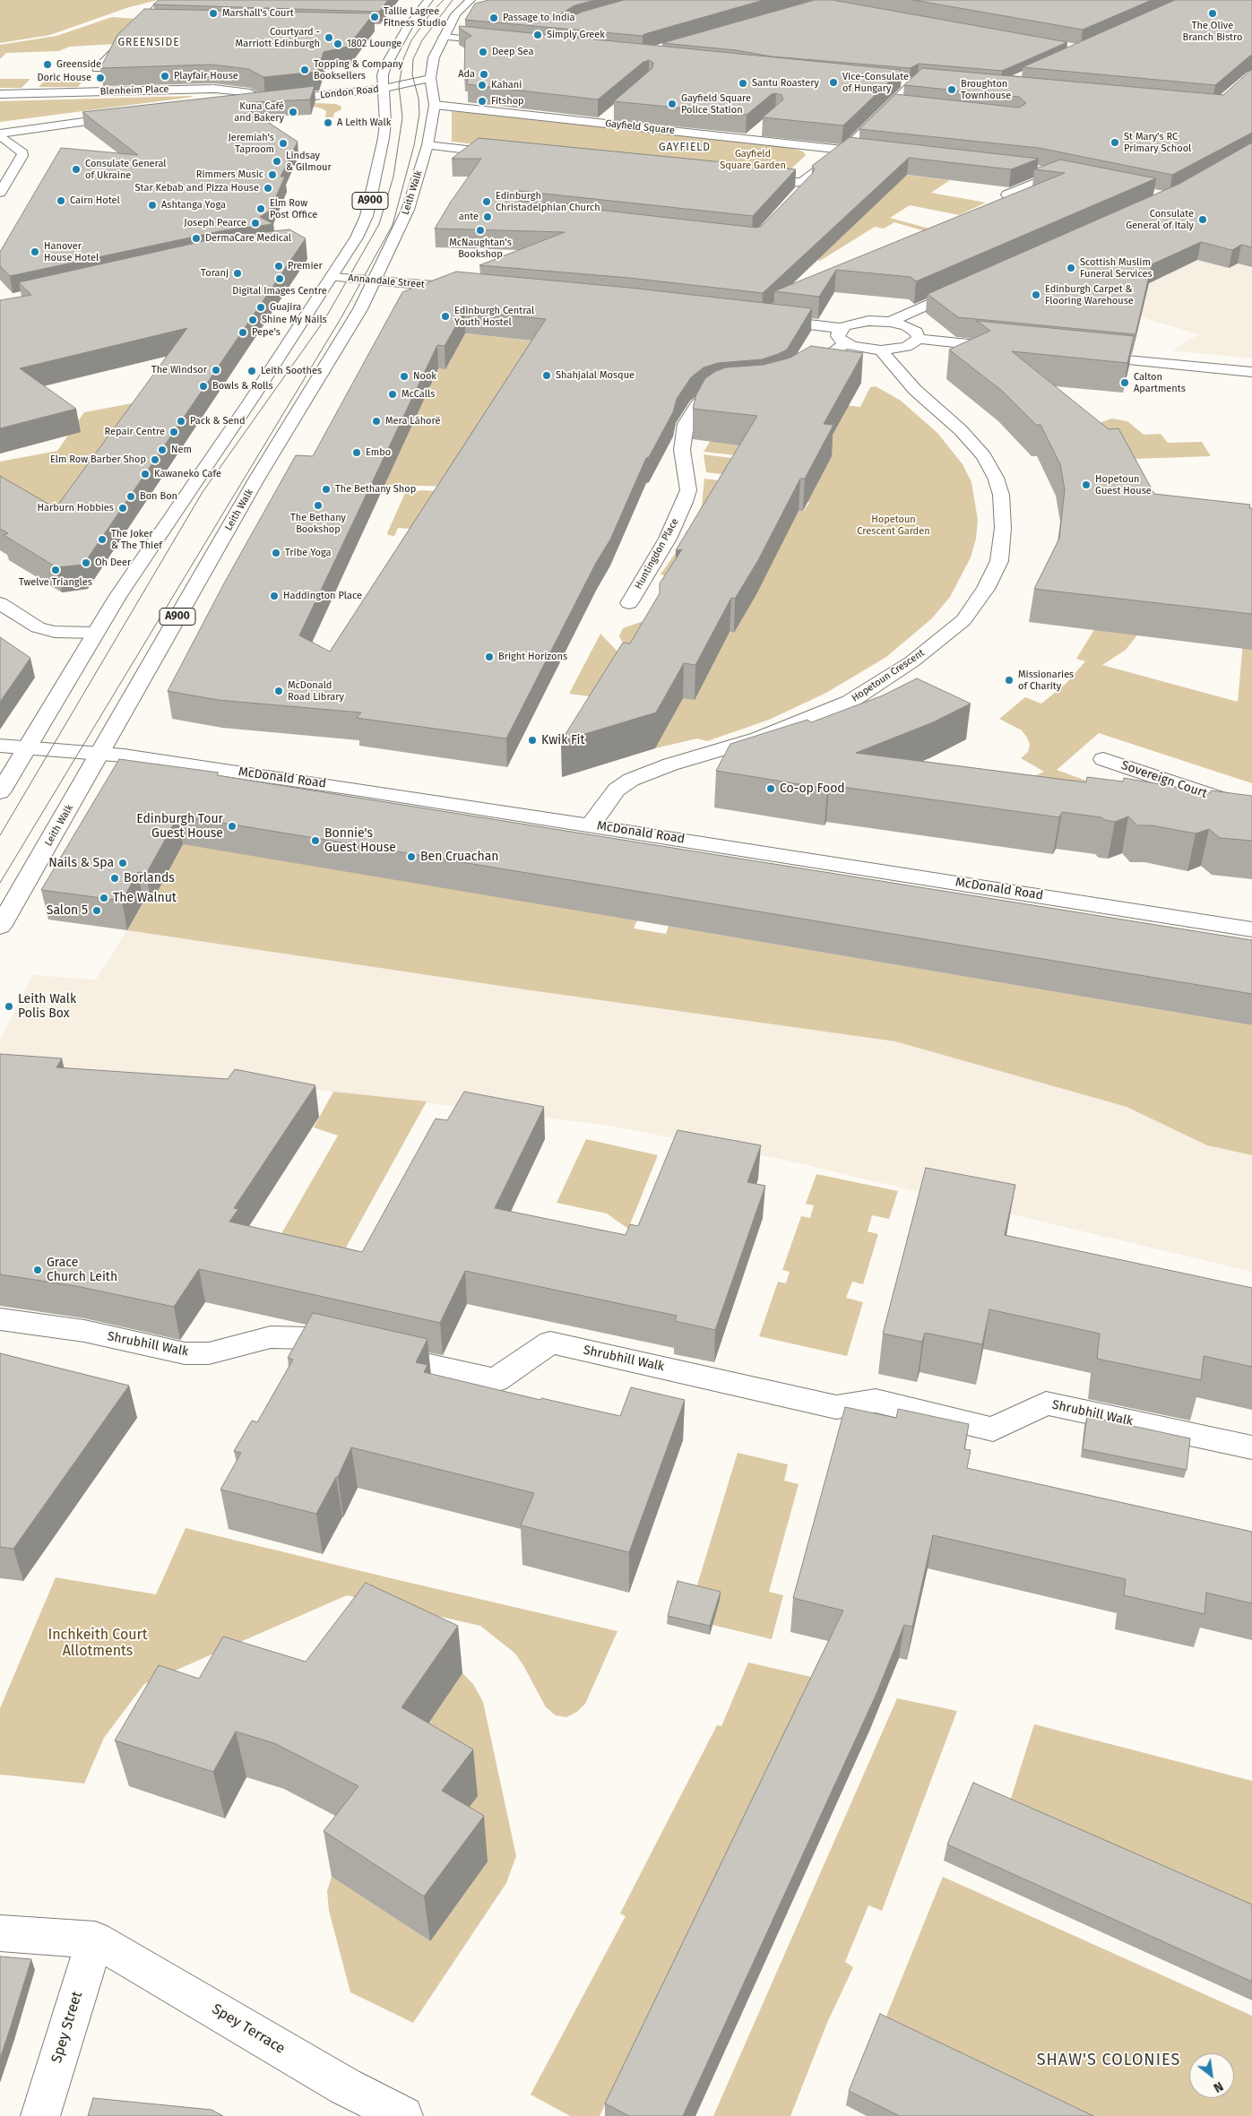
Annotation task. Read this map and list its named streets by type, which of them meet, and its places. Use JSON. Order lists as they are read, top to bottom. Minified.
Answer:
{"streets":{"street":["Blenheim Place","London Road","Gayfield Square","Leith Walk","A900","Annandale Street","Huntingdon Place","Hopetoun Crescent","McDonald Road","Sovereign Court","Shrubhill Walk","Spey Street","Spey Terrace"]},"crossings":[["Blenheim Place","London Road"],["London Road","Leith Walk"],["London Road","A900"],["Gayfield Square","Leith Walk"],["Leith Walk","A900"],["Leith Walk","Annandale Street"],["Leith Walk","McDonald Road"],["A900","Annandale Street"],["A900","McDonald Road"],["Hopetoun Crescent","McDonald Road"],["Spey Street","Spey Terrace"]],"districts":["GREENSIDE","GAYFIELD","SHAW'S COLONIES"],"parks":["Gayfield Square Garden","Hopetoun Crescent Garden","Inchkeith Court Allotments"],"places":["Marshall's Court","The Olive Branch Bistro","Tallie Lagree Fitness Studio","Passage to India","Simply Greek","Courtyard - Marriott Edinburgh","1802 Lounge","Deep Sea","Greenside","Topping & Company Booksellers","Ada","Playfair House","Doric House","Vice-Consulate of Hungary","Santu Roastery","Kahani","Broughton Townhouse","Fitshop","Gayfield Square Police Station","Kuna Café and Bakery","A Leith Walk","St Mary's RC Primary School","Jeremiah's Taproom","Lindsay & Gilmour","Consulate General of Ukraine","Rimmers Music","Star Kebab and Pizza House","Cairn Hotel","Edinburgh Christadelphian Church","Ashtanga Yoga","Elm Row Post Office","ante","Consulate General of Italy","Joseph Pearce","McNaughtan's Bookshop","DermaCare Medical","Hanover House Hotel","Premier","Scottish Muslim Funeral Services","Toranj","Digital Images Centre","Edinburgh Carpet & Flooring Warehouse","Guajira","Edinburgh Central Youth Hostel","Shine My Nails","Pepe's","The Windsor","Leith Soothes","Shahjalal Mosque","Nook","Calton Apartments","Bowls & Rolls","McCalls","Pack & Send","Mera Lãhorë","Repair Centre","Nem","Embo","Elm Row Barber Shop","Kawaneko Cafe","Hopetoun Guest House","The Bethany Shop","Bon Bon","The Bethany Bookshop","Harburn Hobbies","The Joker & The Thief","Tribe Yoga","Oh Deer","Twelve Triangles","Haddington Place","Bright Horizons","Missionaries of Charity","McDonald Road Library","Kwik Fit","Co-op Food","Edinburgh Tour Guest House","Bonnie's Guest House","Ben Cruachan","Nails & Spa","Borlands","The Walnut","Salon 5","Leith Walk Polis Box","Grace Church Leith"],"north":"bottom right"}
